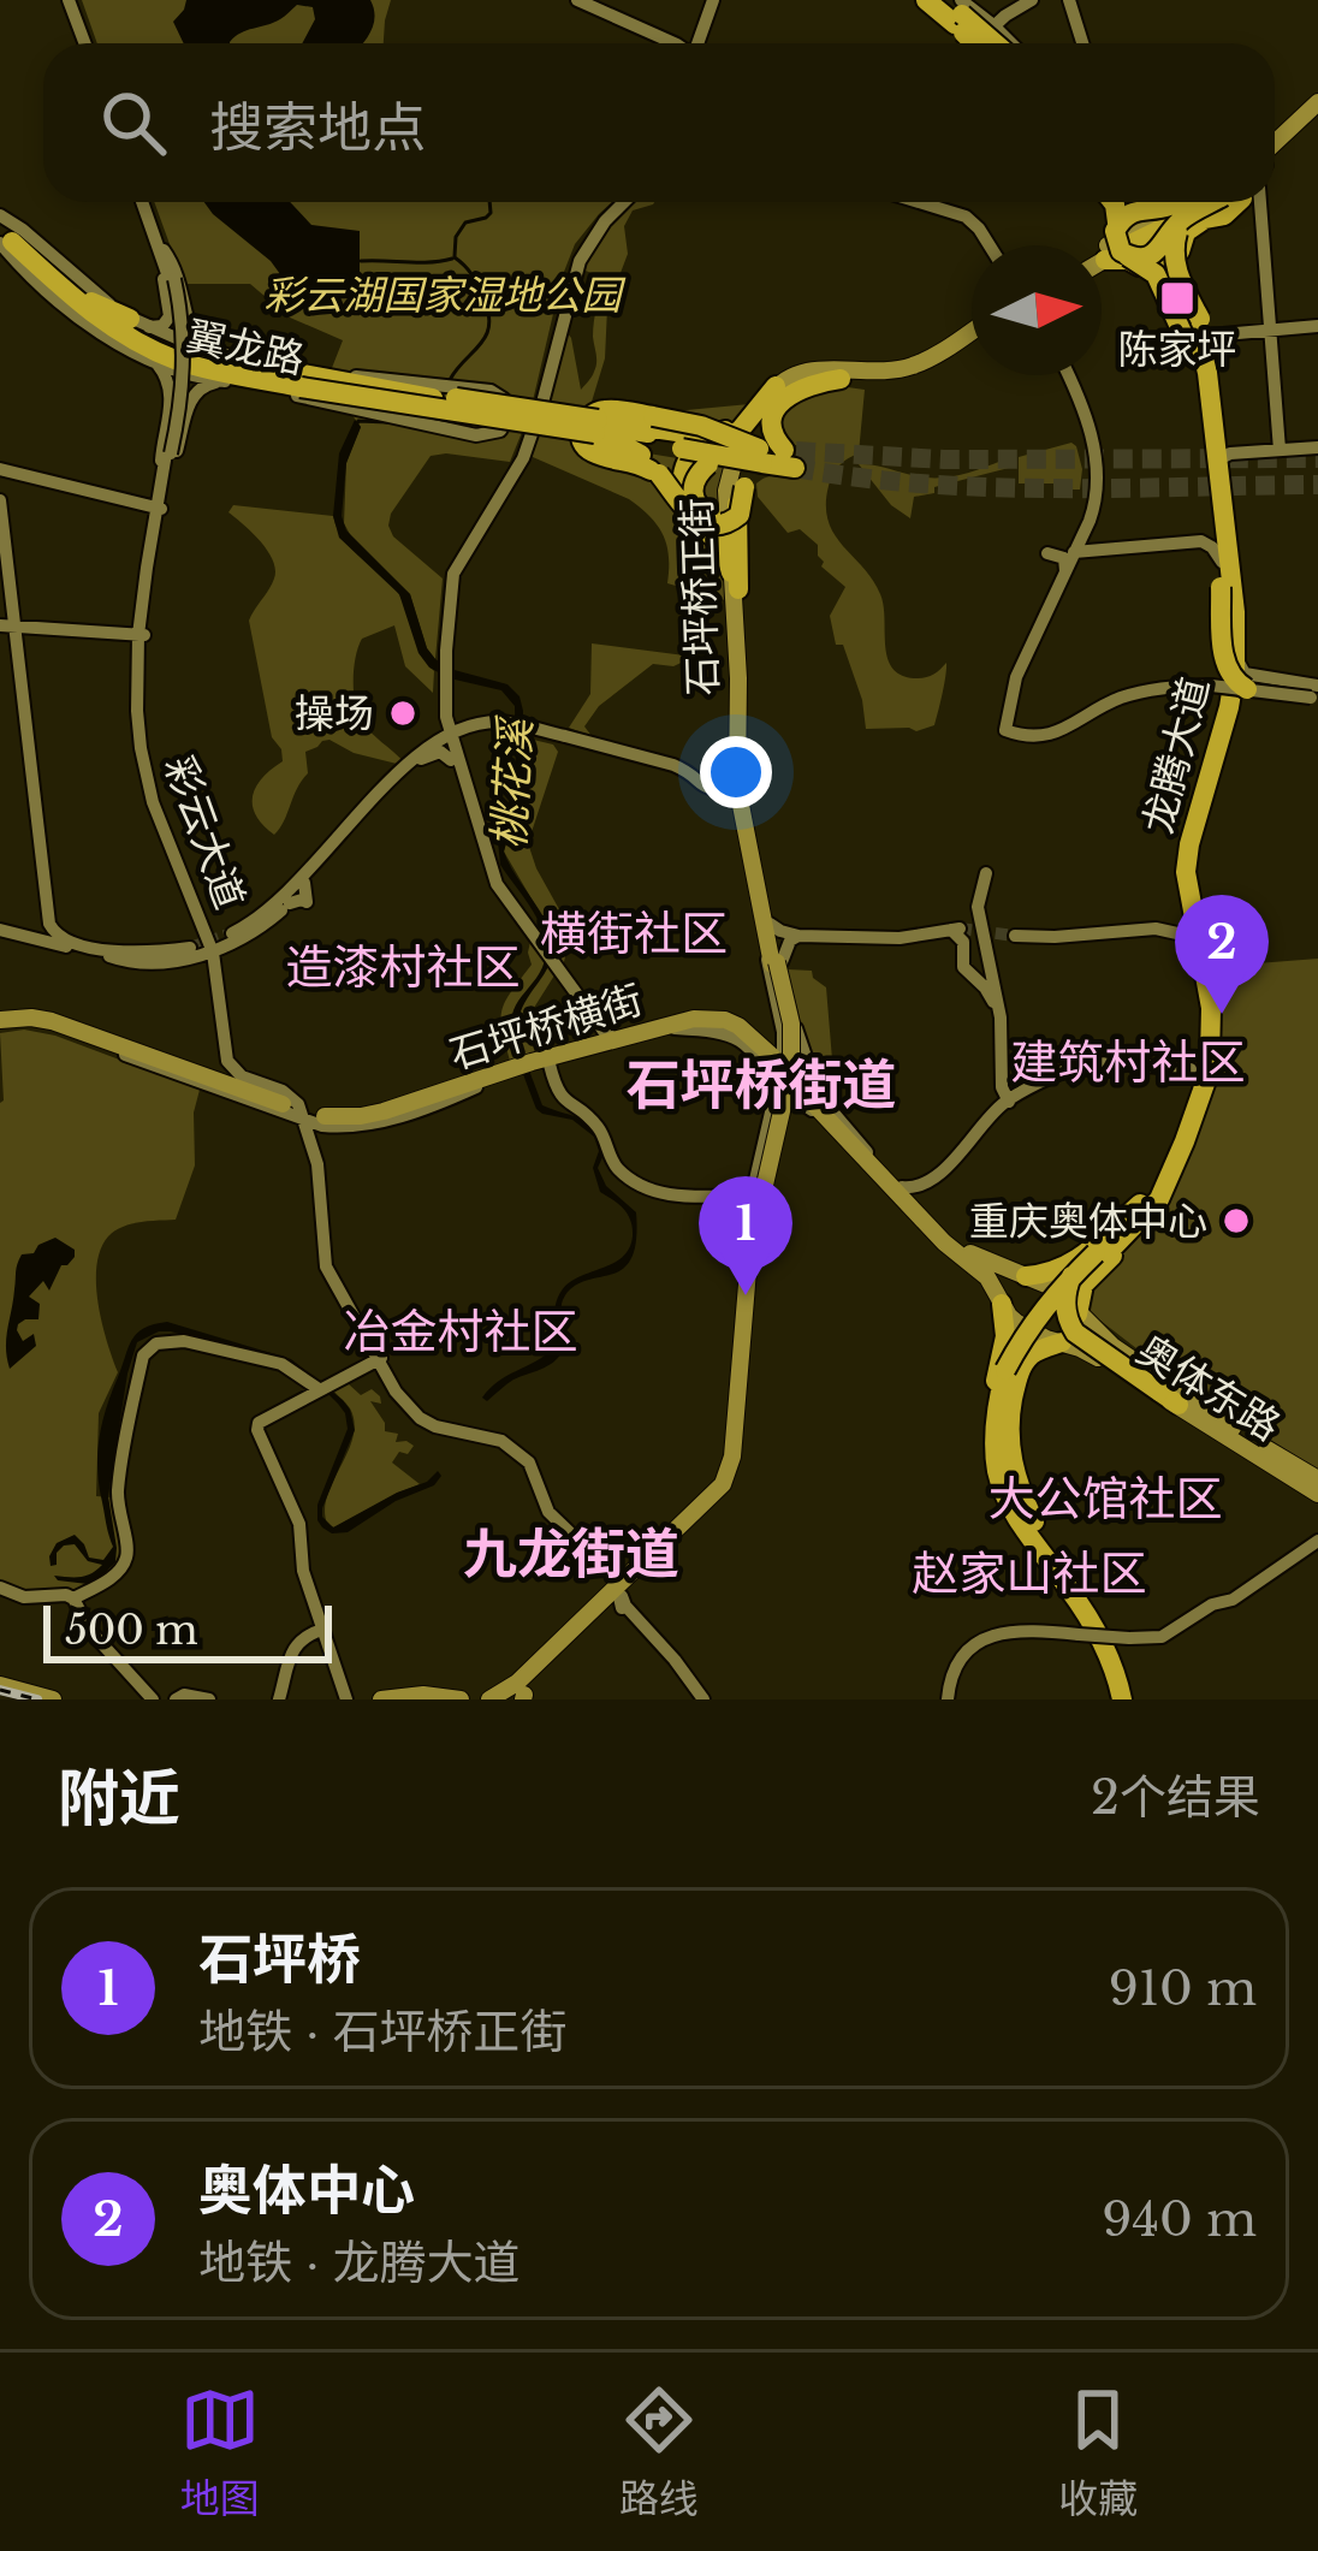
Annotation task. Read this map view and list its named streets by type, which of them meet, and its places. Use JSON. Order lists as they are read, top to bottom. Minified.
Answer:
{"streets":{"highway":["翼龙路","龙腾大道"],"main road":["石坪桥正街","石坪桥横街","奥体东路"],"street":["彩云大道"]},"crossings":[["翼龙路","石坪桥正街"],["彩云大道","石坪桥横街"]],"districts":["横街社区","造漆村社区","建筑村社区","石坪桥街道","冶金村社区","大公馆社区","九龙街道","赵家山社区"],"water":["桃花溪"],"parks":["彩云湖国家湿地公园"],"places":{"transit":["陈家坪"],"other":["操场","重庆奥体中心"]},"scale_bar":"500 m","north":"right","page":{"search":"搜索地点","pins":["2","1"],"scale":"500 m","heading":["附近","2个结果"],"list":[{"mark":"1","name":"石坪桥","note":"地铁 · 石坪桥正街","value":"910 m"},{"mark":"2","name":"奥体中心","note":"地铁 · 龙腾大道","value":"940 m"}],"nav":["地图","路线","收藏"]}}
